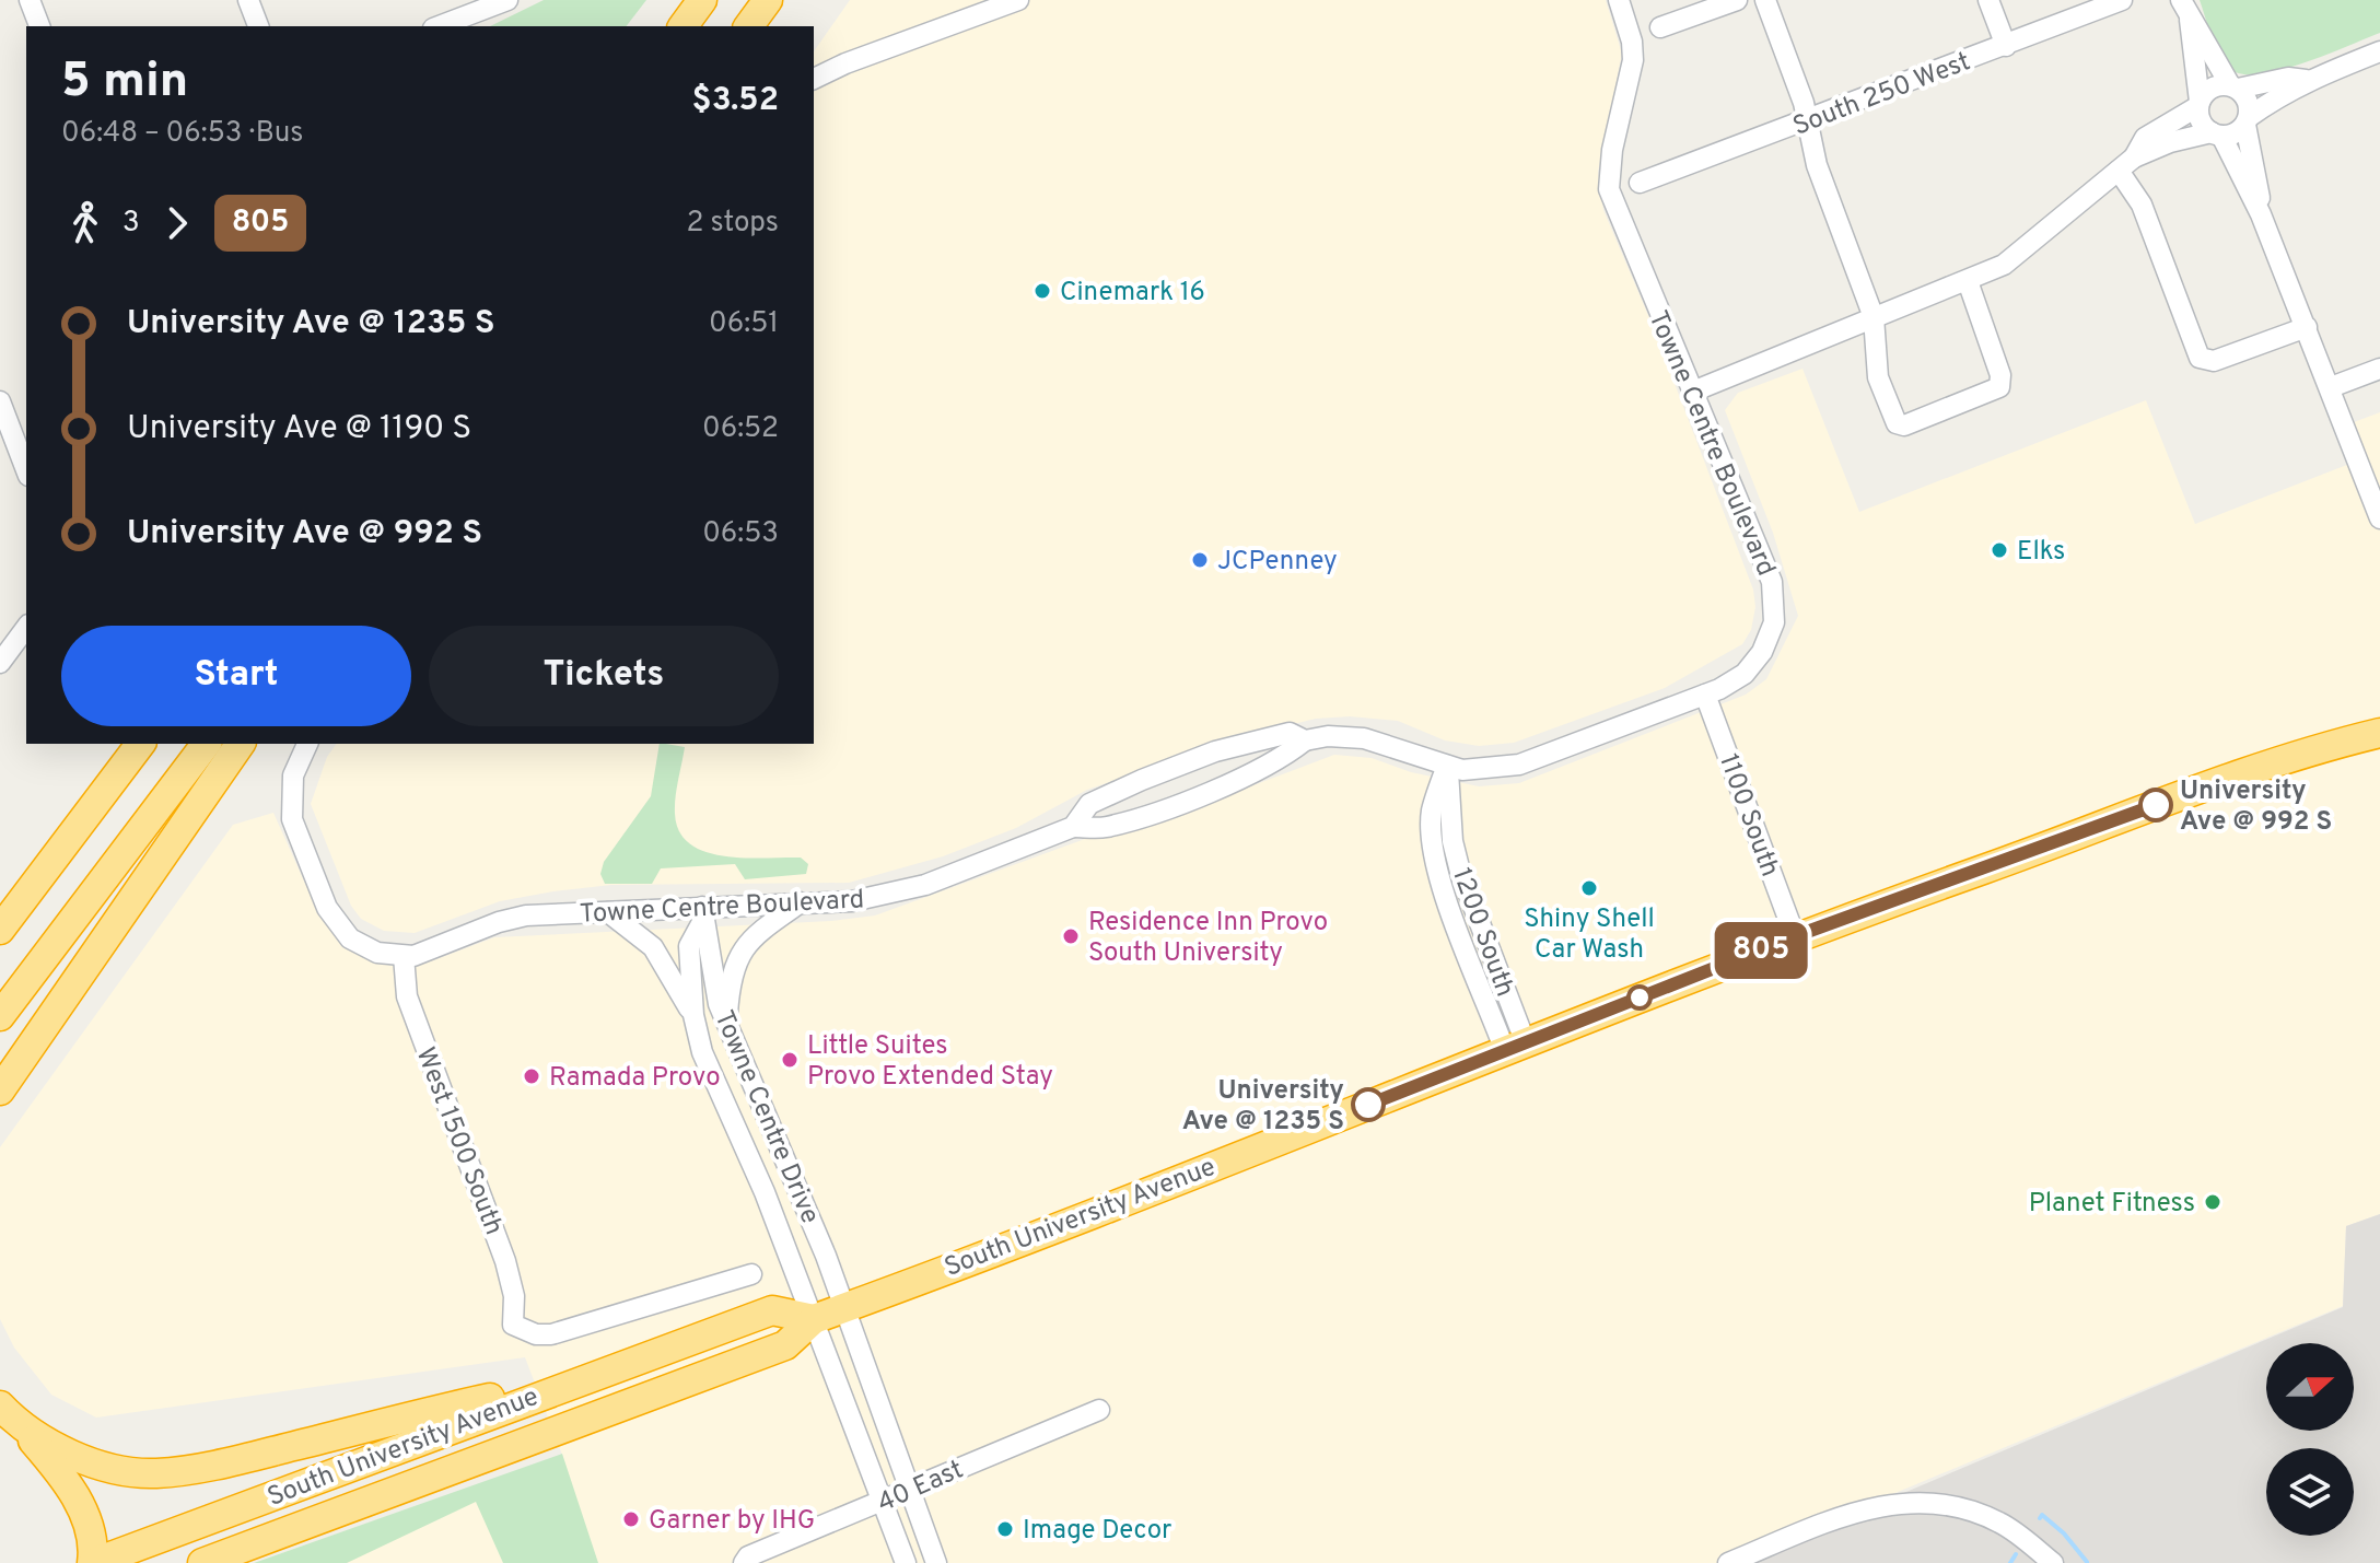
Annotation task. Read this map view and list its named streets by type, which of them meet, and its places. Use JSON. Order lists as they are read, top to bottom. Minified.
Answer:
{"streets":{"highway":["South University Avenue"],"street":["South 250 West","Towne Centre Boulevard","1100 South","1200 South","Towne Centre Drive","West 1500 South","40 East"]},"crossings":[["Towne Centre Boulevard","1100 South"],["Towne Centre Boulevard","1200 South"],["Towne Centre Boulevard","Towne Centre Drive"],["Towne Centre Boulevard","West 1500 South"],["1100 South","South University Avenue"],["1200 South","South University Avenue"],["Towne Centre Drive","South University Avenue"],["Towne Centre Drive","40 East"]],"places":["Cinemark 16","Elks","JCPenney","University Ave @ 992 S","Shiny Shell Car Wash","Residence Inn Provo South University","Little Suites Provo Extended Stay","Ramada Provo","University Ave @ 1235 S","Planet Fitness","Garner by IHG","Image Decor"],"lines":["bus line 805"],"north":"right","page":{"on_map":"805","heading":["5 min","06:48 – 06:53 · Bus","$3.52"],"legs":["3","805","2 stops"],"list":[{"name":"University Ave @ 1235 S","value":"06:51"},{"name":"University Ave @ 1190 S","value":"06:52"},{"name":"University Ave @ 992 S","value":"06:53"}],"buttons":["Start","Tickets"]}}
